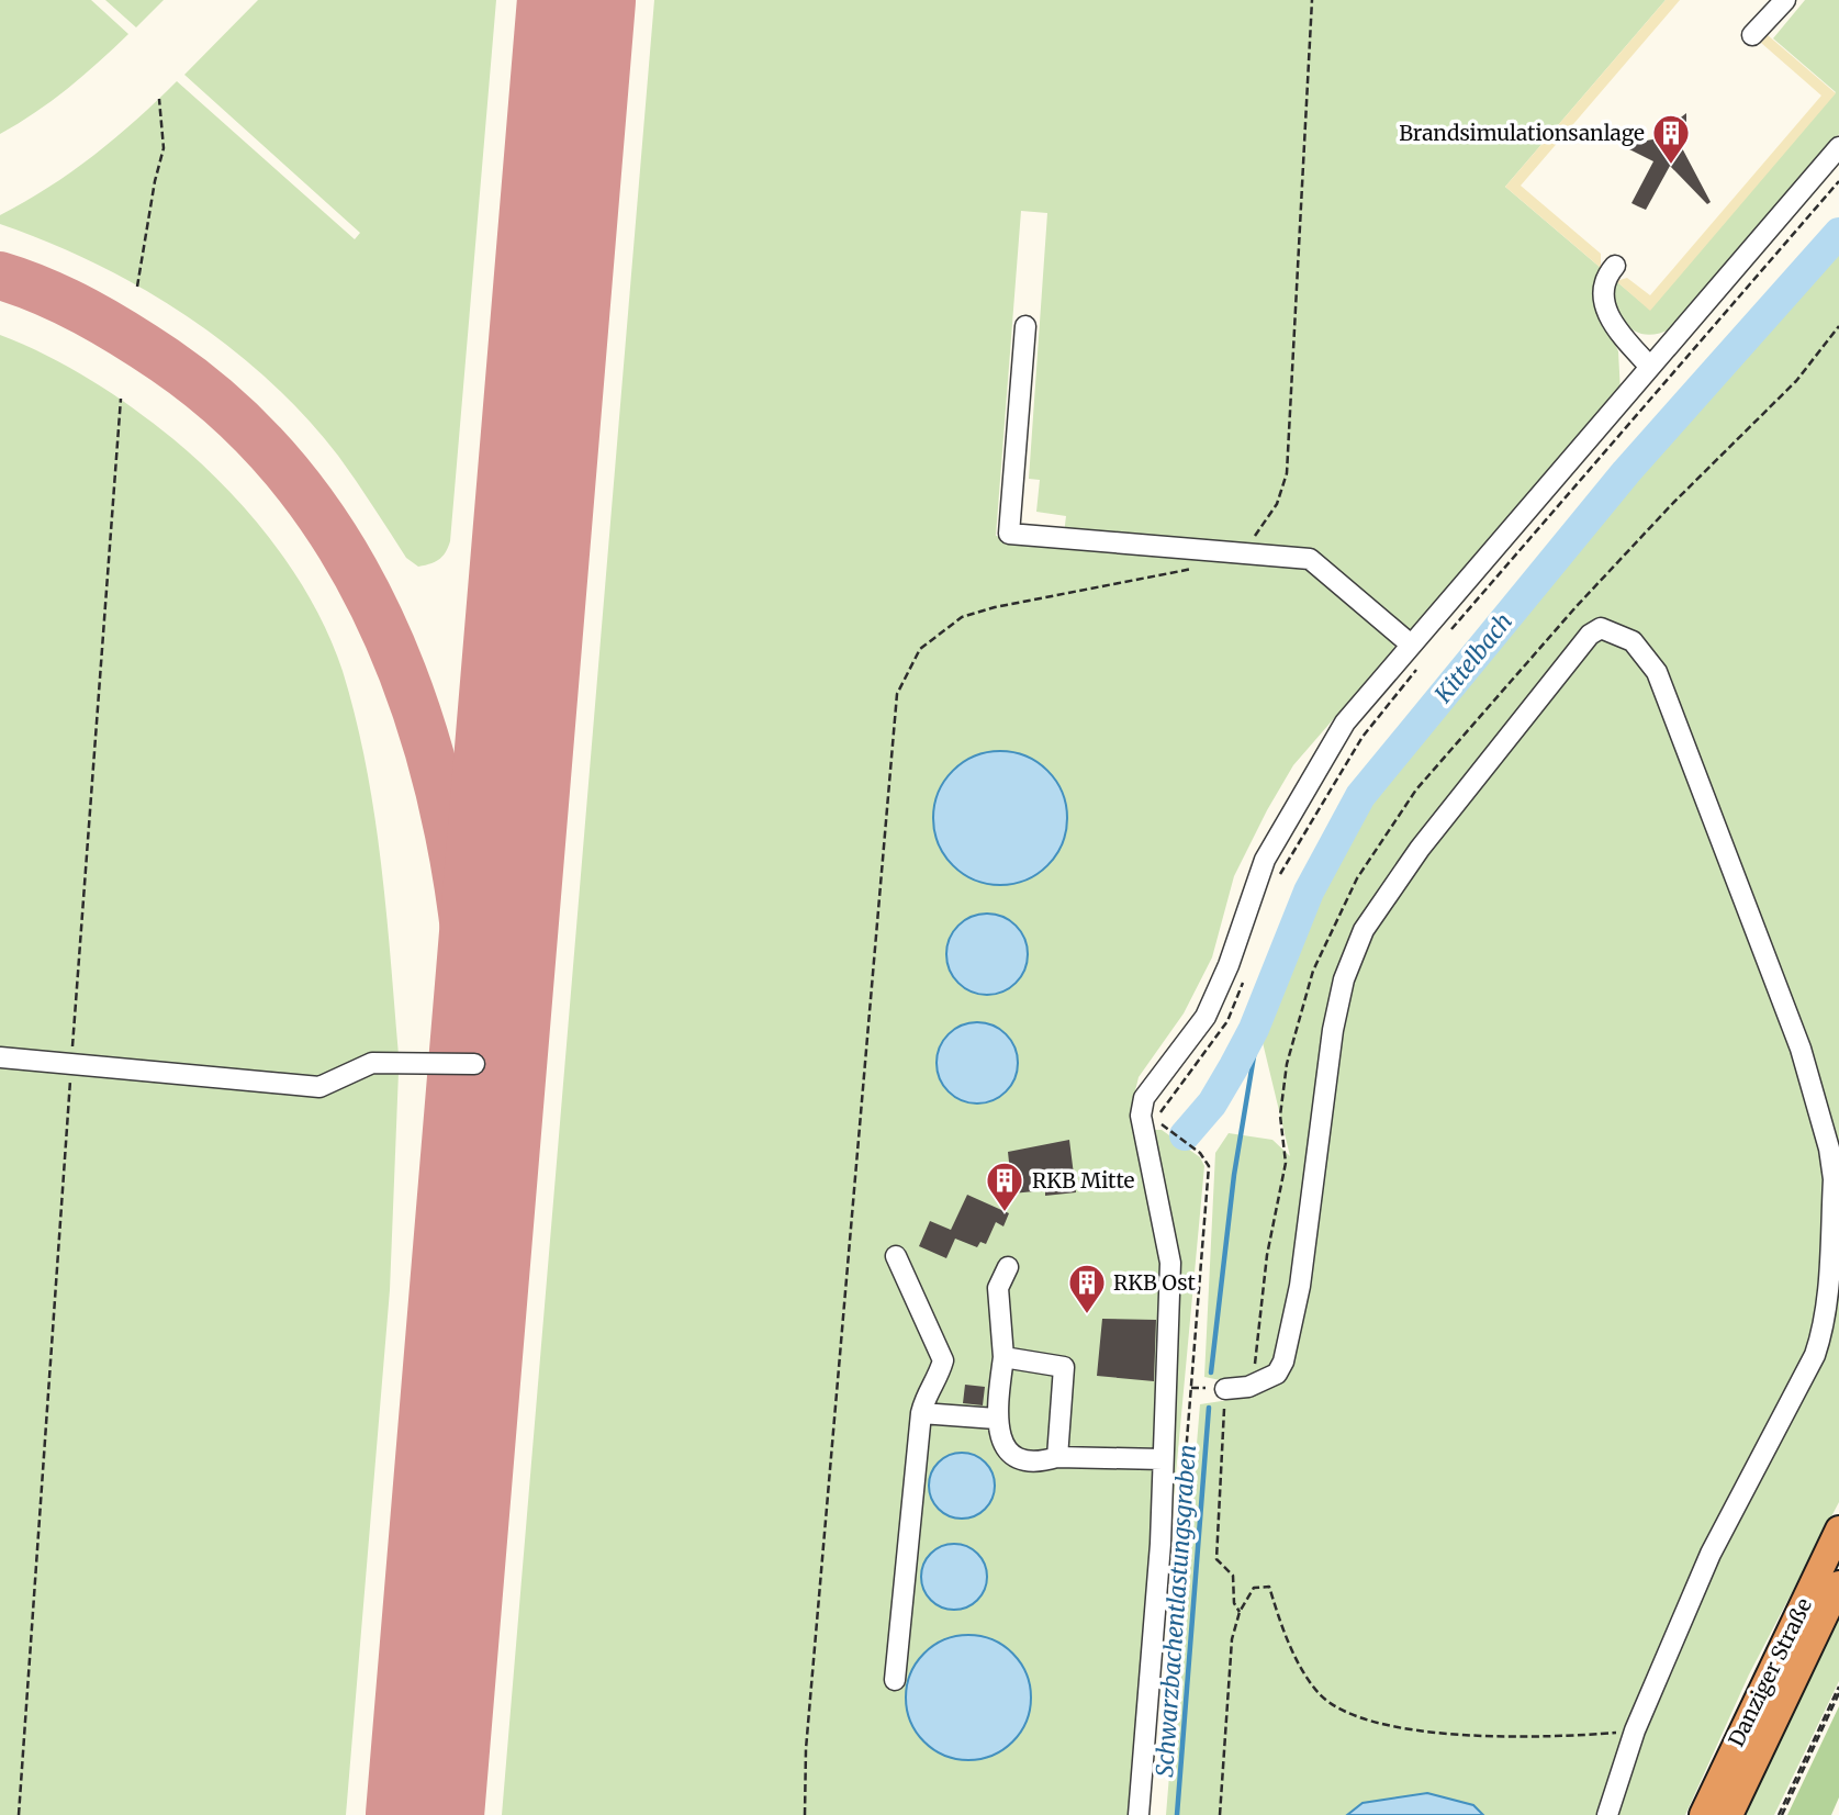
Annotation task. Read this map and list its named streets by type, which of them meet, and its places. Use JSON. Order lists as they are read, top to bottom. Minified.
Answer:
{"streets":{"highway":["Danziger Straße"]},"water":["Kittelbach","Schwarzbachentlastungsgraben"],"places":{"building":["Brandsimulationsanlage","RKB Mitte","RKB Ost"]}}
